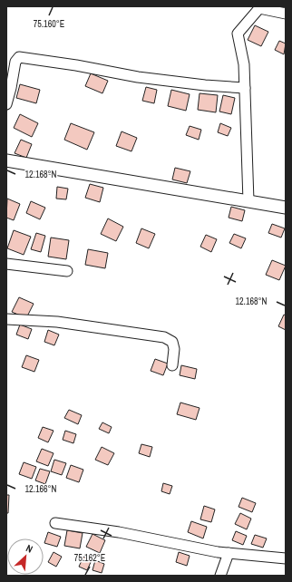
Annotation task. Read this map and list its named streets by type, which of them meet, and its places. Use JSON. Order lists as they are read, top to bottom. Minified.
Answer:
{"north":"top right","coordinates":["75.160°E","12.168°N","12.166°N","75.162°E"]}
